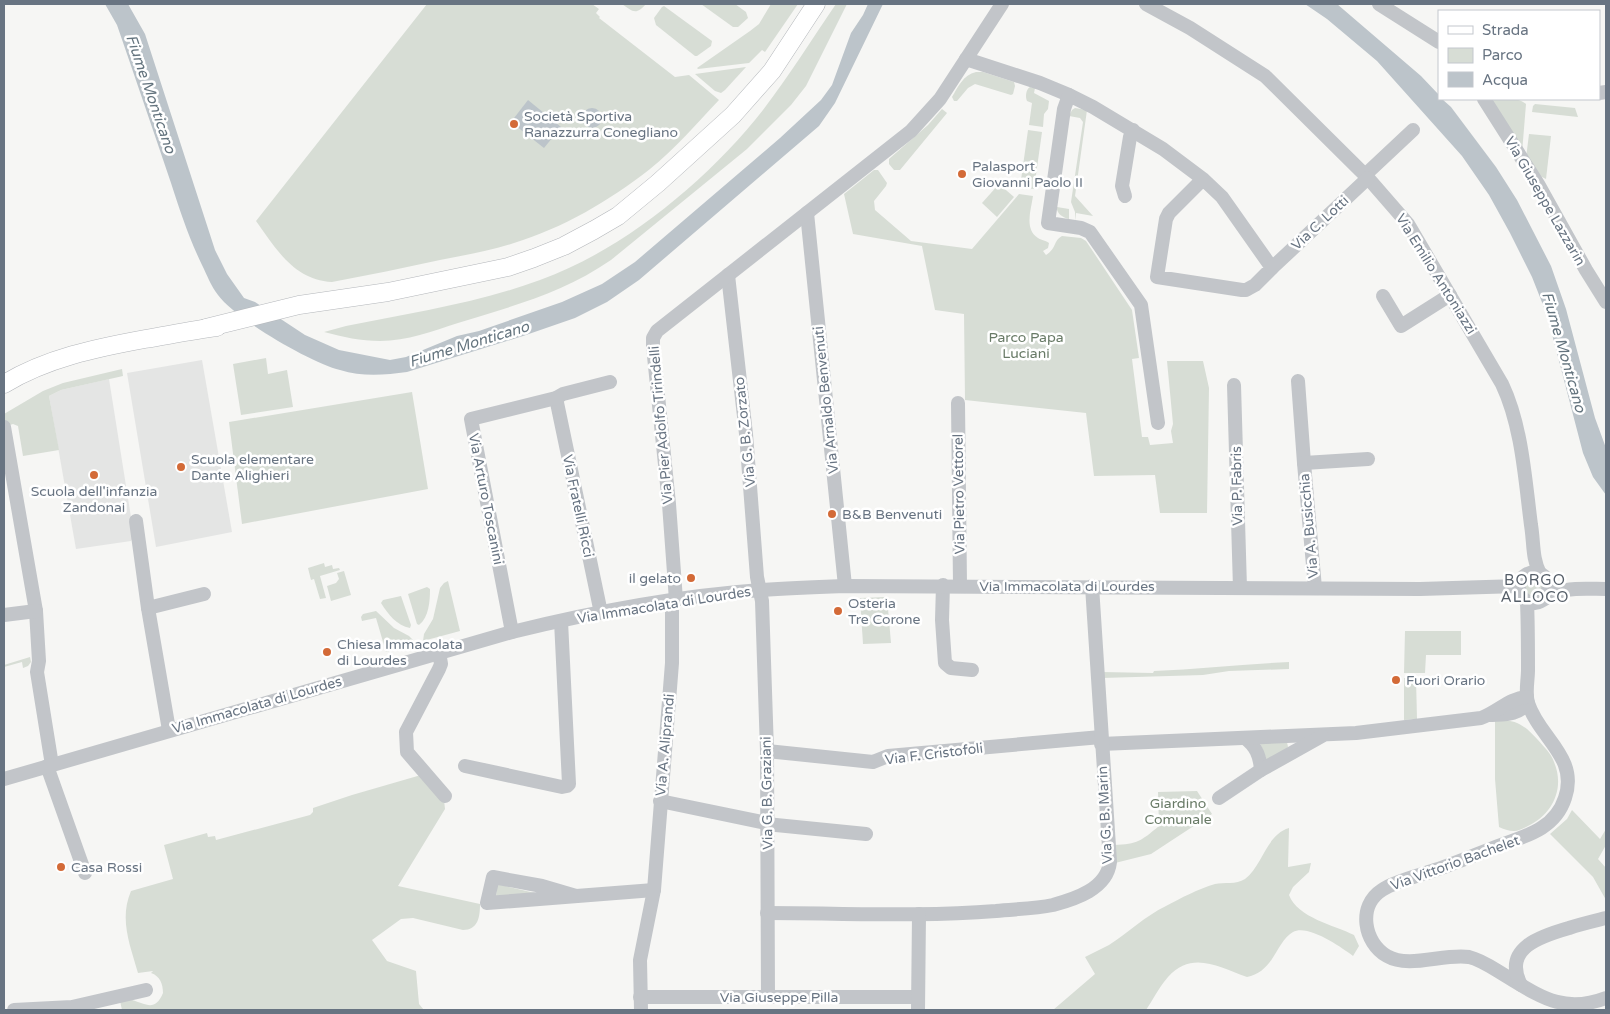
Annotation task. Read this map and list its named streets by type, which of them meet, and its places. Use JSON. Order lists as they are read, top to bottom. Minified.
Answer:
{"streets":{"street":["Via Giuseppe Lazzarin","Via C. Lotti","Via Emilio Antoniazzi","Via Arnaldo Benvenuti","Via Pier Adolfo Tirindelli","Via G. B. Zorzato","Via P. Fabris","Via Pietro Vettorel","Via Arturo Toscanini","Via Fratelli Ricci","Via A. Busicchia","Via Immacolata di Lourdes","Via A. Aliprandi","Via F. Cristofoli","Via G. B. Graziani","Via G. B. Marin","Via Vittorio Bachelet","Via Giuseppe Pilla"]},"crossings":[["Via C. Lotti","Via Emilio Antoniazzi"],["Via Emilio Antoniazzi","Via Immacolata di Lourdes"],["Via Emilio Antoniazzi","Via Vittorio Bachelet"],["Via Arnaldo Benvenuti","Via Pier Adolfo Tirindelli"],["Via Arnaldo Benvenuti","Via Immacolata di Lourdes"],["Via Pier Adolfo Tirindelli","Via G. B. Zorzato"],["Via Pier Adolfo Tirindelli","Via Immacolata di Lourdes"],["Via Pier Adolfo Tirindelli","Via A. Aliprandi"],["Via G. B. Zorzato","Via Immacolata di Lourdes"],["Via G. B. Zorzato","Via G. B. Graziani"],["Via P. Fabris","Via Immacolata di Lourdes"],["Via Pietro Vettorel","Via Immacolata di Lourdes"],["Via Arturo Toscanini","Via Fratelli Ricci"],["Via Arturo Toscanini","Via Immacolata di Lourdes"],["Via Fratelli Ricci","Via Immacolata di Lourdes"],["Via A. Busicchia","Via Immacolata di Lourdes"],["Via Immacolata di Lourdes","Via A. Aliprandi"],["Via Immacolata di Lourdes","Via G. B. Graziani"],["Via Immacolata di Lourdes","Via G. B. Marin"],["Via Immacolata di Lourdes","Via Vittorio Bachelet"],["Via A. Aliprandi","Via Giuseppe Pilla"],["Via F. Cristofoli","Via G. B. Graziani"],["Via F. Cristofoli","Via G. B. Marin"],["Via G. B. Graziani","Via G. B. Marin"],["Via G. B. Graziani","Via Giuseppe Pilla"]],"districts":["BORGO ALLOCO"],"water":["Fiume Monticano"],"parks":["Parco Papa Luciani","Giardino Comunale"],"places":["Società Sportiva Ranazzurra Conegliano","Palasport Giovanni Paolo II","Scuola elementare Dante Alighieri","Scuola dell'infanzia Zandonai","B&B Benvenuti","il gelato","Osteria Tre Corone","Chiesa Immacolata di Lourdes","Fuori Orario","Casa Rossi"],"legend":["Strada","Parco","Acqua"]}
